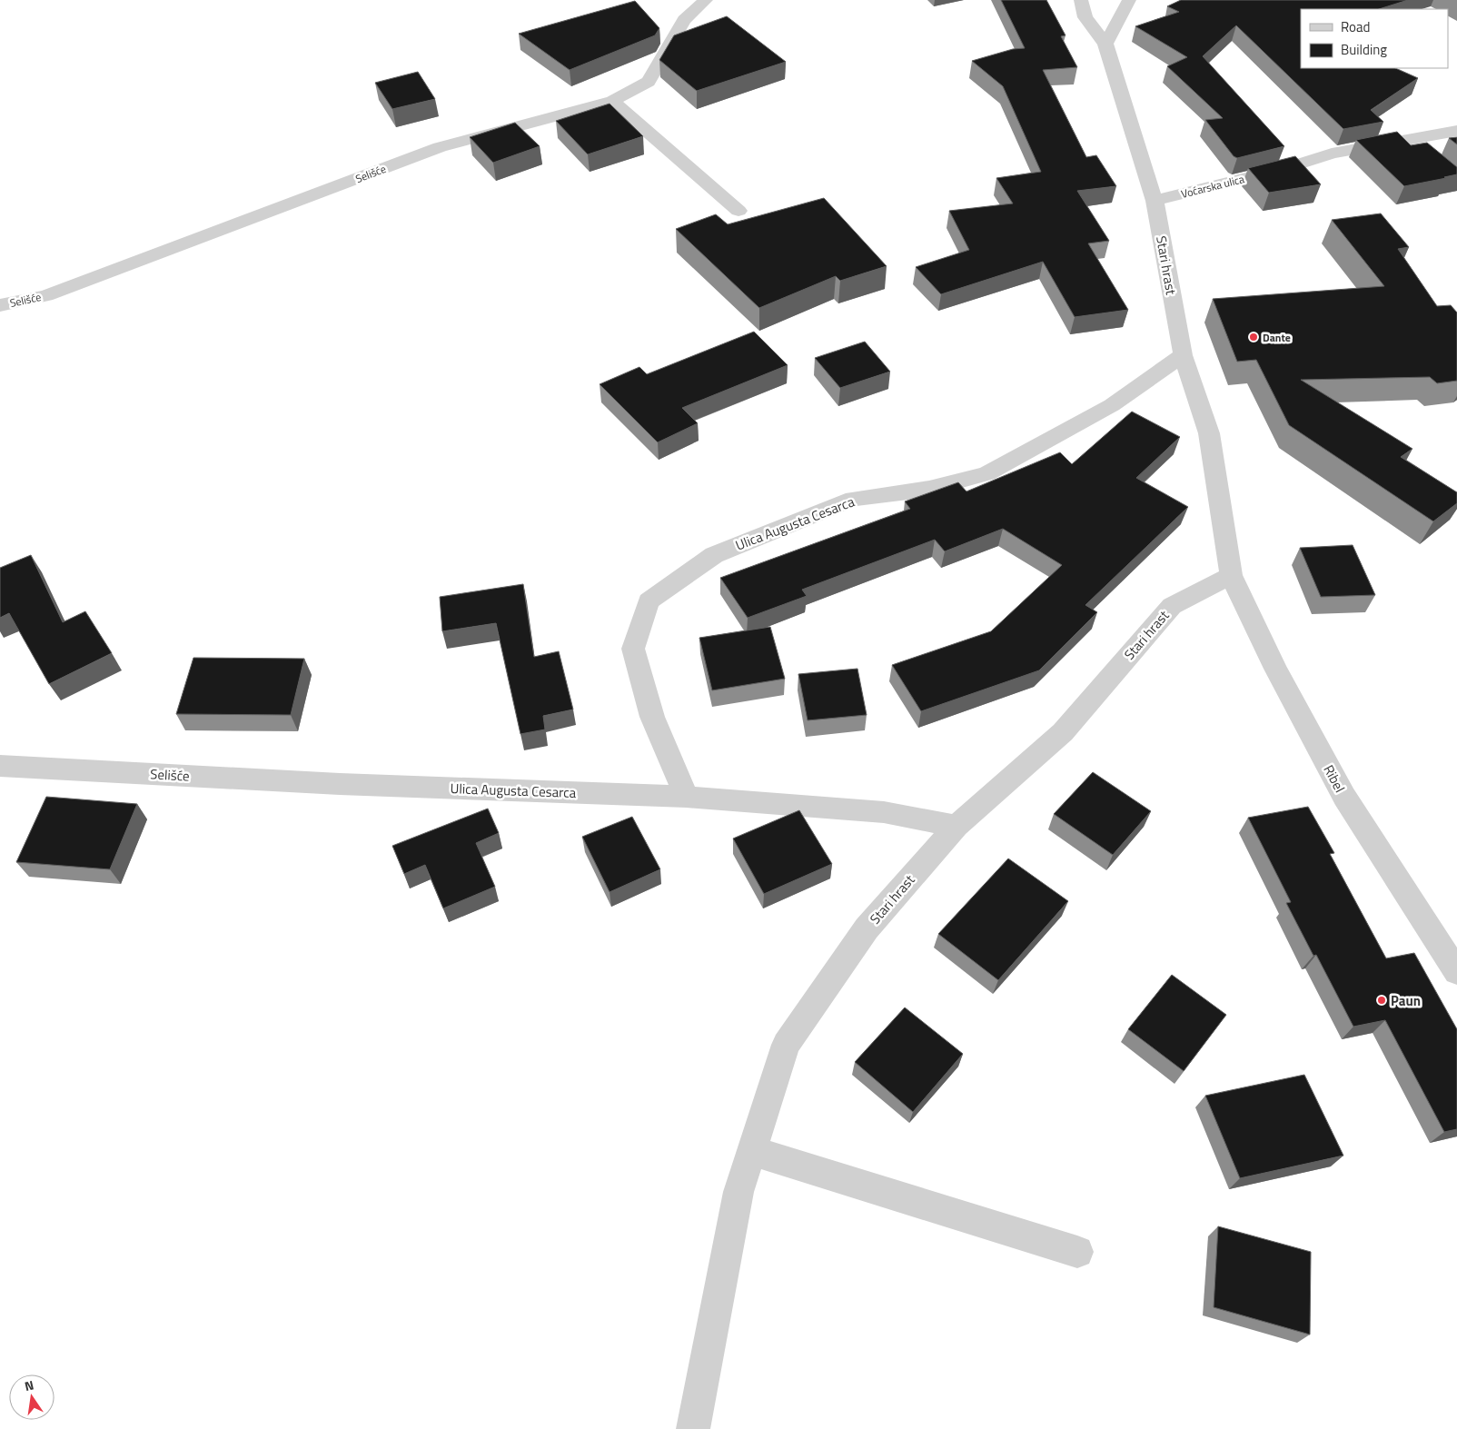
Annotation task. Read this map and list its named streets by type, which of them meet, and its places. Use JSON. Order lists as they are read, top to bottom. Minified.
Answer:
{"streets":{"street":["Selišće","Voćarska ulica","Stari hrast","Ulica Augusta Cesarca","Ribel"]},"crossings":[["Selišće","Ulica Augusta Cesarca"],["Voćarska ulica","Stari hrast"],["Stari hrast","Ulica Augusta Cesarca"],["Stari hrast","Ribel"]],"places":["Dante","Paun"],"legend":["Road","Building"],"north":"top"}
